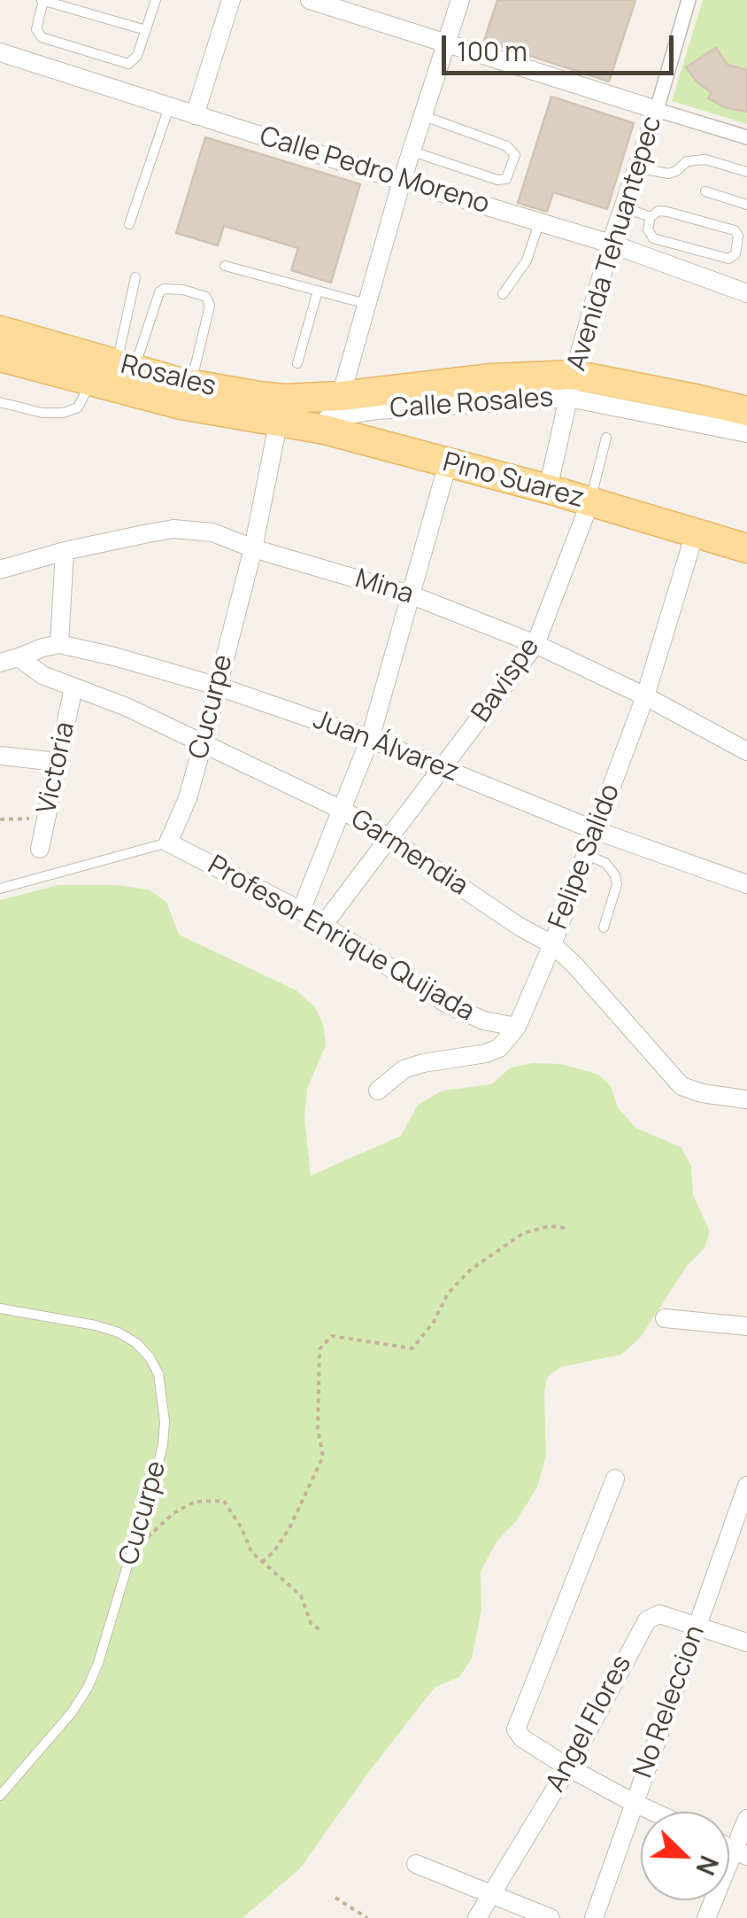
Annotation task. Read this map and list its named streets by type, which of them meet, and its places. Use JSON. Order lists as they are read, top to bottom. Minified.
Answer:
{"streets":{"main road":["Rosales","Calle Rosales","Pino Suarez"],"street":["Calle Pedro Moreno","Avenida Tehuantepec","Mina","Bavispe","Cucurpe","Juan Álvarez","Victoria","Garmendia","Felipe Salido","Profesor Enrique Quijada","No Releccion","Angel Flores"]},"crossings":[["Calle Pedro Moreno","Avenida Tehuantepec"],["Avenida Tehuantepec","Calle Rosales"],["Avenida Tehuantepec","Pino Suarez"],["Rosales","Calle Rosales"],["Rosales","Pino Suarez"],["Rosales","Cucurpe"],["Calle Rosales","Pino Suarez"],["Pino Suarez","Bavispe"],["Pino Suarez","Cucurpe"],["Pino Suarez","Felipe Salido"],["Mina","Bavispe"],["Mina","Cucurpe"],["Mina","Felipe Salido"],["Bavispe","Juan Álvarez"],["Bavispe","Garmendia"],["Bavispe","Profesor Enrique Quijada"],["Cucurpe","Juan Álvarez"],["Cucurpe","Garmendia"],["Cucurpe","Profesor Enrique Quijada"],["Juan Álvarez","Garmendia"],["Juan Álvarez","Felipe Salido"],["Victoria","Garmendia"],["Garmendia","Felipe Salido"],["Felipe Salido","Profesor Enrique Quijada"],["No Releccion","Angel Flores"]],"scale_bar":"100 m","north":"bottom right"}
